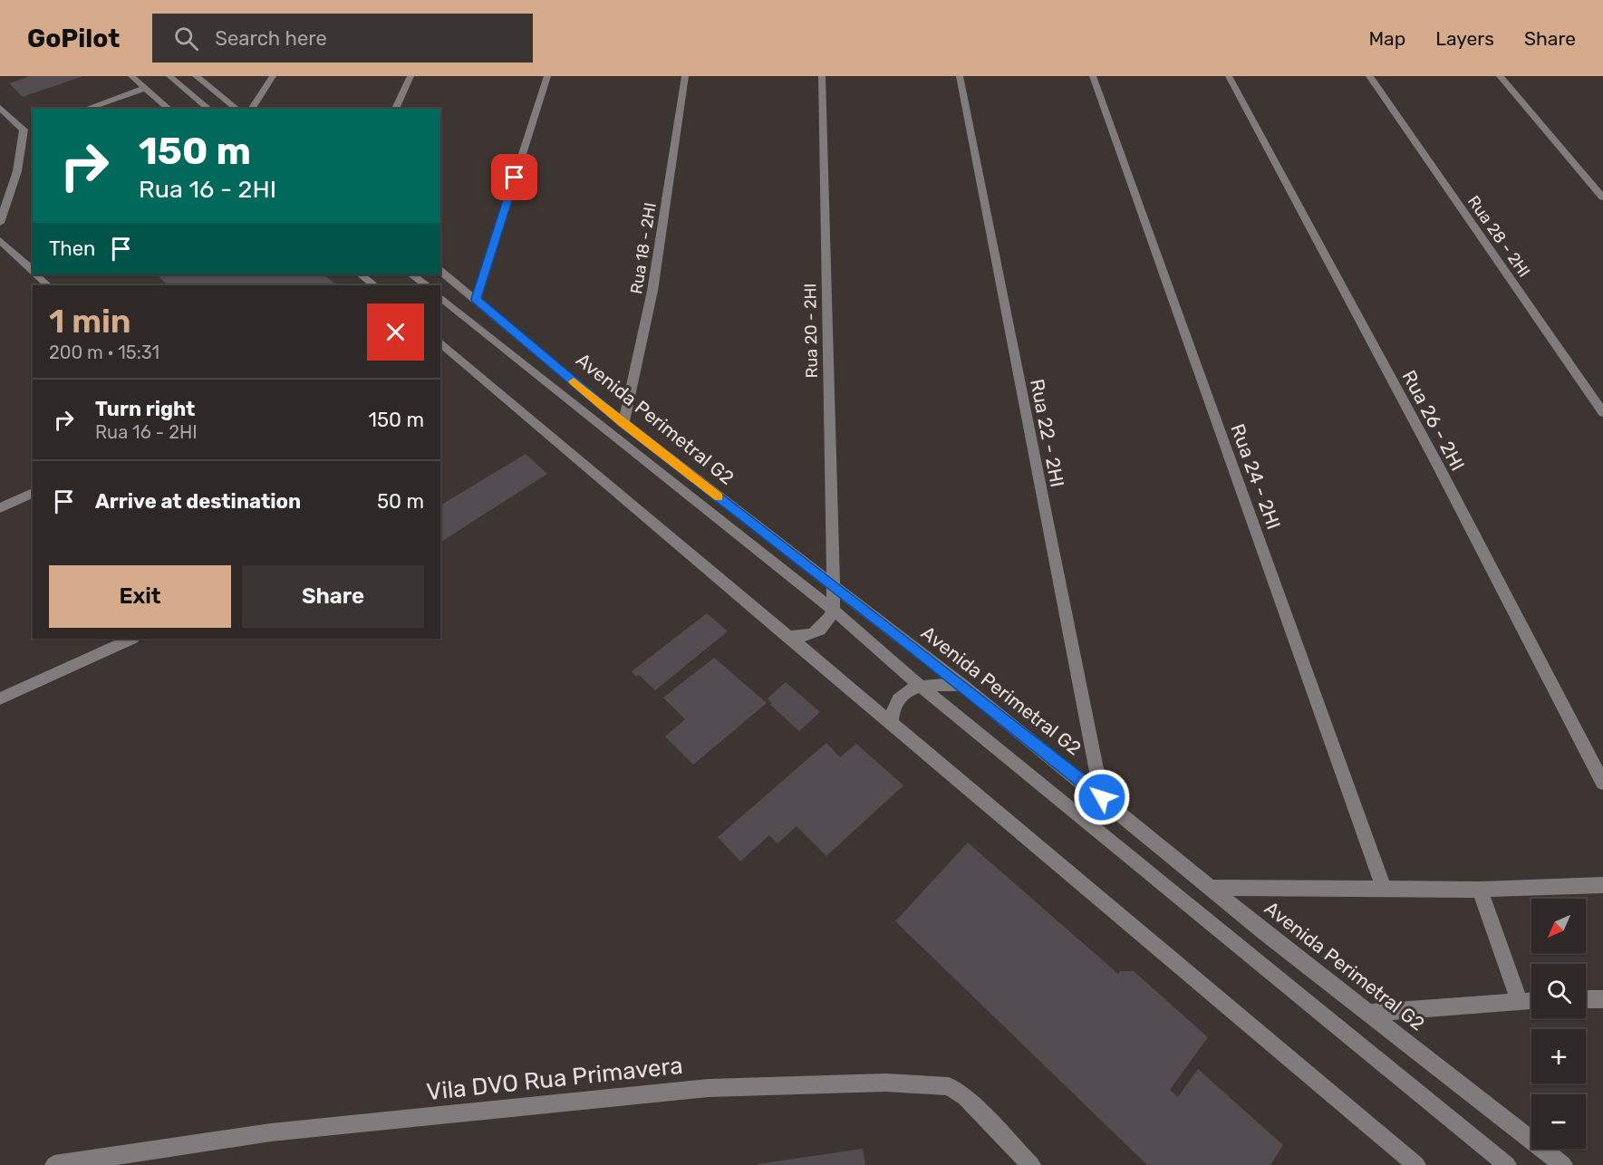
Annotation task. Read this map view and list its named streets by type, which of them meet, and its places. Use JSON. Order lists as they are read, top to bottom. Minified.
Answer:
{"streets":{"street":["Rua 28 - 2HI","Rua 18 - 2HI","Rua 20 - 2HI","Avenida Perimetral G2","Rua 26 - 2HI","Rua 22 - 2HI","Rua 24 - 2HI","Vila DVO Rua Primavera"]},"crossings":[["Rua 18 - 2HI","Avenida Perimetral G2"],["Rua 20 - 2HI","Avenida Perimetral G2"],["Avenida Perimetral G2","Rua 22 - 2HI"]],"north":"bottom left","page":{"header":"GoPilot","search":"Search here","nav":["Map","Layers","Share"],"turn":["150 m","Rua 16 - 2HI"],"then":"Then","heading":["1 min","200 m · 15:31"],"list":[{"name":"Turn right","note":"Rua 16 - 2HI","value":"150 m"},{"name":"Arrive at destination","value":"50 m"}],"buttons":["Exit","Share"],"map_buttons":["+","−"]}}
